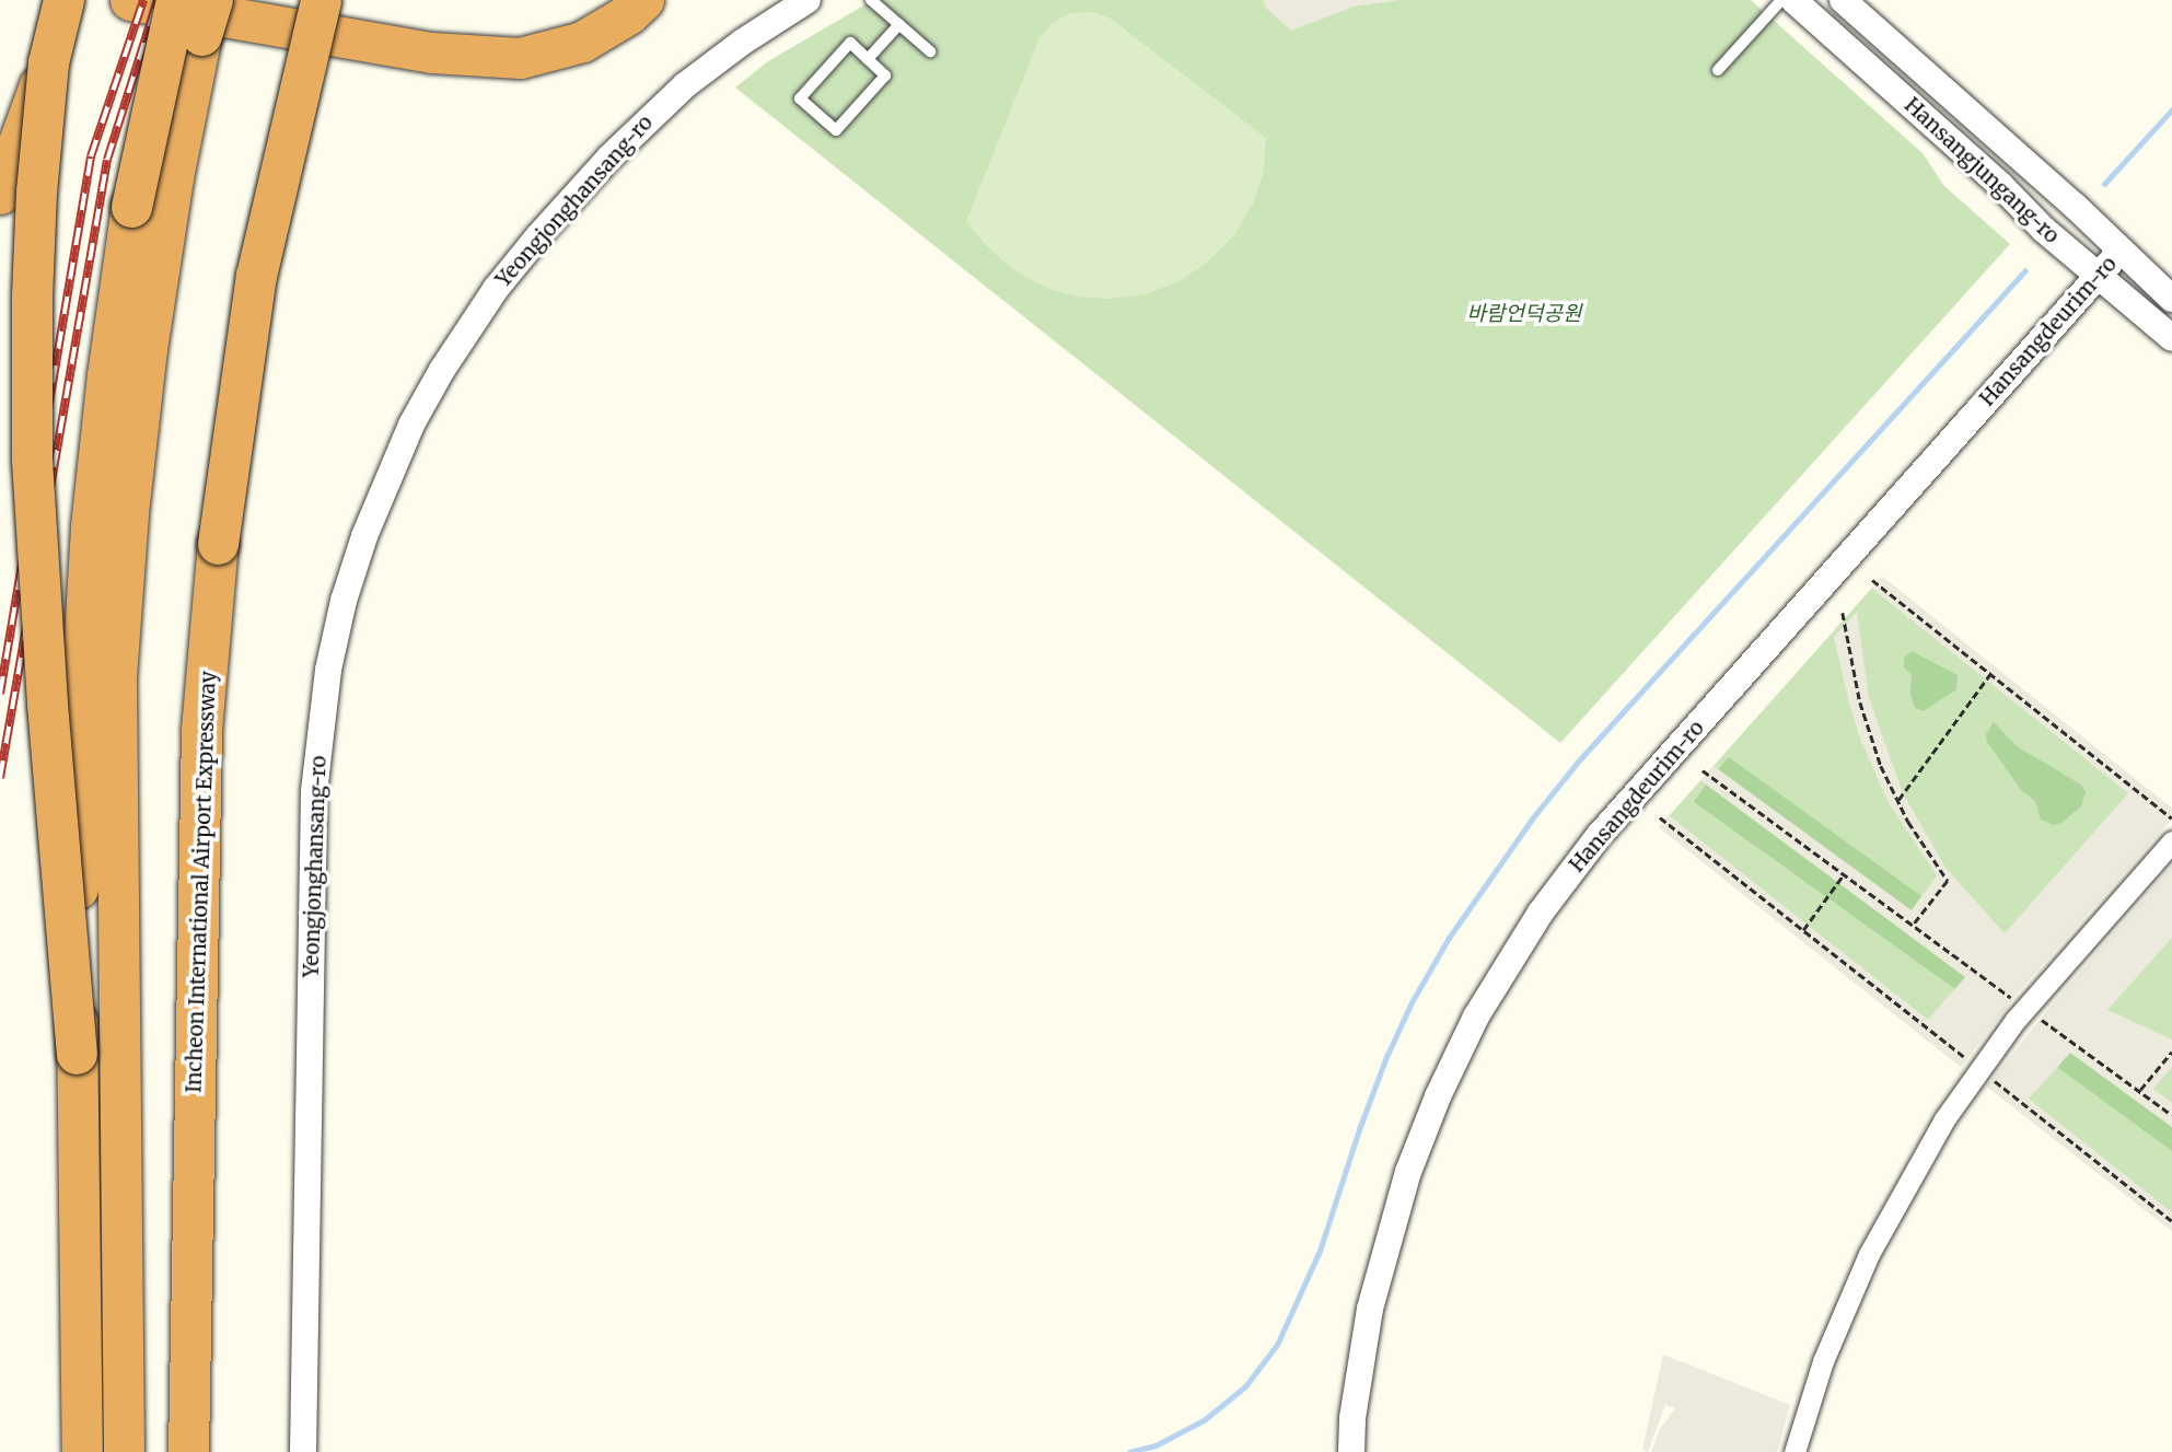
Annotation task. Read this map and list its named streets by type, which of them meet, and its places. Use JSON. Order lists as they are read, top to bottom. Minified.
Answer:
{"streets":{"highway":["Incheon International Airport Expressway"],"street":["Hansangjungang-ro","Yeongjonghansang-ro","Hansangdeurim-ro"]},"crossings":[["Hansangjungang-ro","Hansangdeurim-ro"]],"parks":["바람언덕공원"]}
